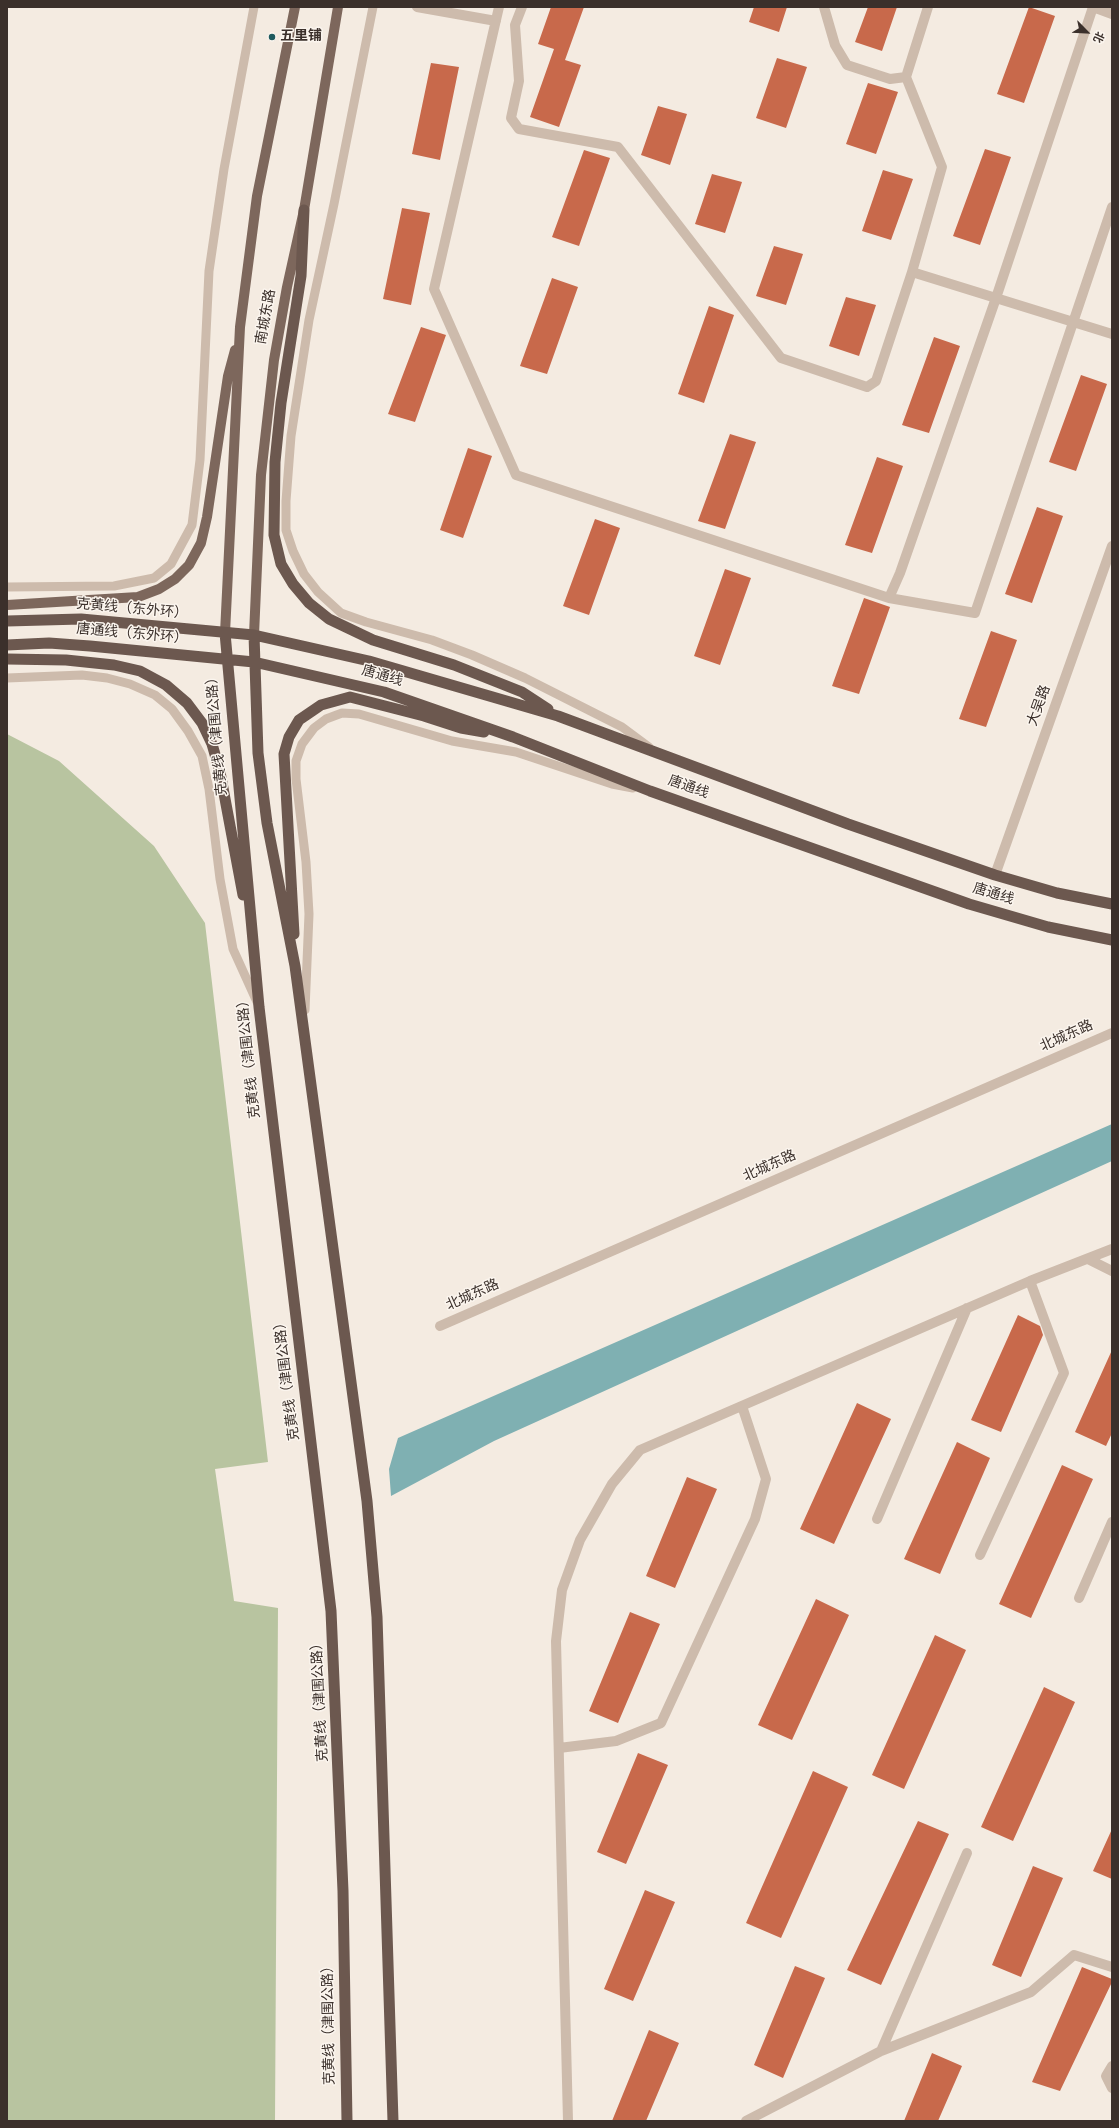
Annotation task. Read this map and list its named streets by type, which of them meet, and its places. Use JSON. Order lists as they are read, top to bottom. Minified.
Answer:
{"streets":{"highway":["克黄线（东外环）","唐通线（东外环）","唐通线","克黄线（津围公路）"],"main road":["南城东路"],"street":["大吴路","北城东路"]},"crossings":[["南城东路","克黄线（东外环）"],["南城东路","唐通线"],["南城东路","克黄线（津围公路）"],["克黄线（东外环）","唐通线"],["克黄线（东外环）","克黄线（津围公路）"],["唐通线（东外环）","唐通线"],["唐通线（东外环）","克黄线（津围公路）"],["唐通线","大吴路"]],"places":["五里铺"],"north":"bottom right"}
